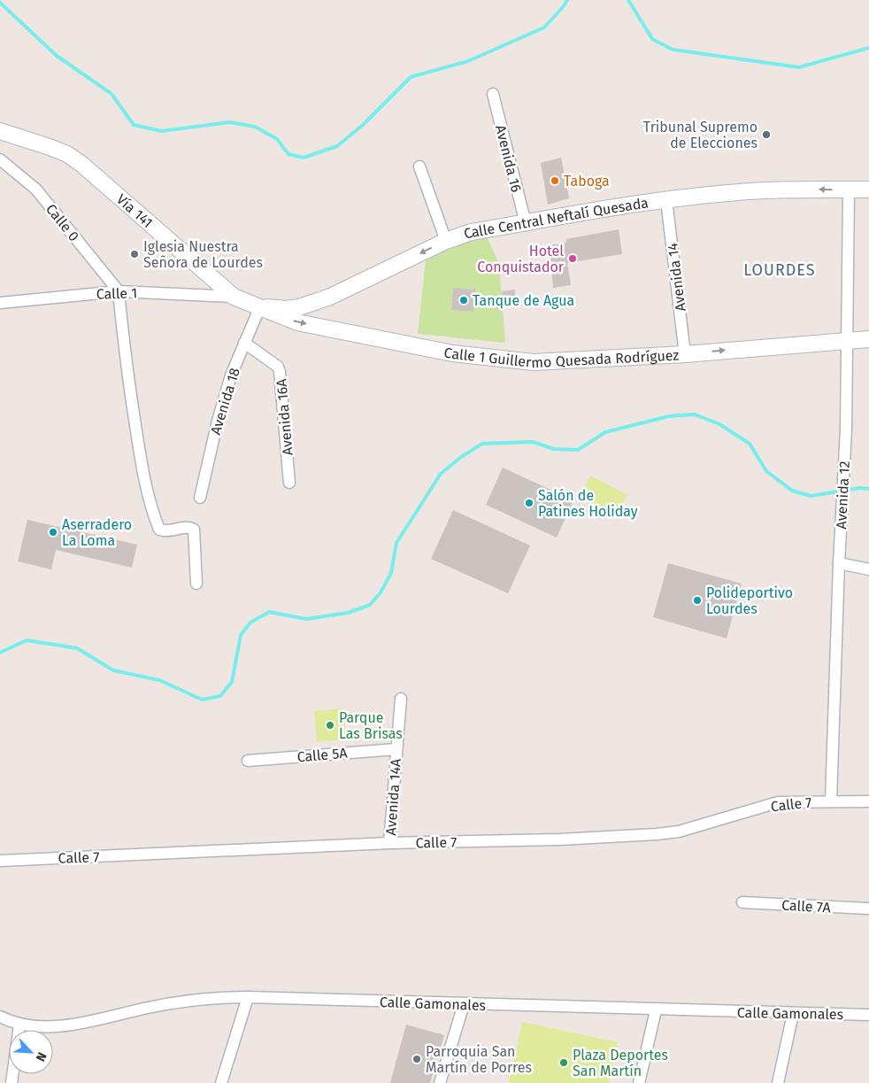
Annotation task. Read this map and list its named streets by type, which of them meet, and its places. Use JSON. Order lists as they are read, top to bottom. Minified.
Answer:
{"streets":{"main road":["Vía 141","Calle Central Neftalí Quesada","Calle 1 Guillermo Quesada Rodríguez"],"street":["Avenida 16","Calle 0","Avenida 14","Calle 1","Avenida 18","Avenida 16A","Avenida 12","Calle 5A","Avenida 14A","Calle 7","Calle 7A","Calle Gamonales"]},"crossings":[["Avenida 16","Calle Central Neftalí Quesada"],["Vía 141","Calle Central Neftalí Quesada"],["Vía 141","Calle 1"],["Vía 141","Calle 1 Guillermo Quesada Rodríguez"],["Vía 141","Avenida 18"],["Calle Central Neftalí Quesada","Avenida 14"],["Calle Central Neftalí Quesada","Calle 1 Guillermo Quesada Rodríguez"],["Calle Central Neftalí Quesada","Avenida 18"],["Calle Central Neftalí Quesada","Avenida 12"],["Calle 0","Calle 1"],["Avenida 14","Calle 1 Guillermo Quesada Rodríguez"],["Calle 1 Guillermo Quesada Rodríguez","Avenida 18"],["Calle 1 Guillermo Quesada Rodríguez","Avenida 12"],["Avenida 18","Avenida 16A"],["Avenida 12","Calle 7"],["Calle 5A","Avenida 14A"],["Avenida 14A","Calle 7"]],"one_way":["Calle Central Neftalí Quesada","Calle 1 Guillermo Quesada Rodríguez"],"districts":["LOURDES"],"places":["Tribunal Supremo de Elecciones","Taboga","Iglesia Nuestra Señora de Lourdes","Hotel Conquistador","Tanque de Agua","Salón de Patines Holiday","Aserradero La Loma","Polideportivo Lourdes","Parque Las Brisas","Parroquia San Martín de Porres","Plaza Deportes San Martín"],"north":"bottom right"}
